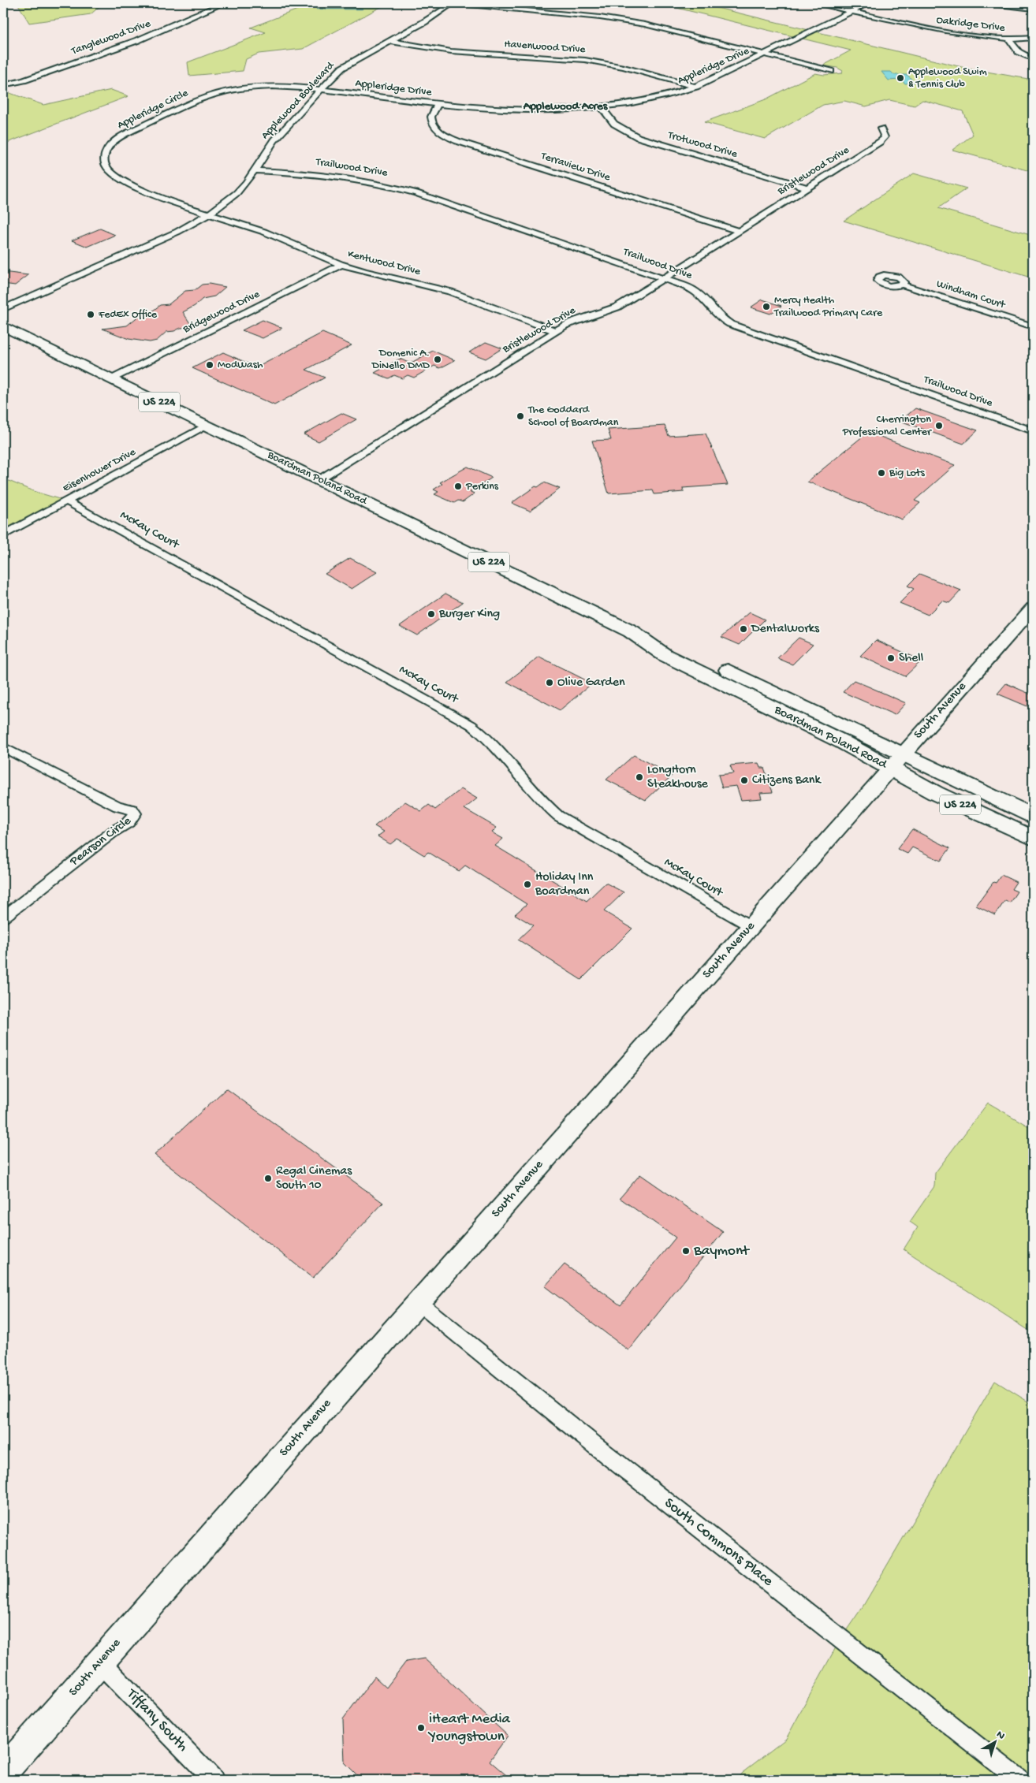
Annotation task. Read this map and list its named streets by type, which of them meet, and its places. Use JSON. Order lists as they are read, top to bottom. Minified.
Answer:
{"streets":{"main road":["US 224","Boardman Poland Road","South Avenue"],"street":["Oakridge Drive","Tanglewood Drive","Havenwood Drive","Appleridge Drive","Applewood Boulevard","Appleridge Circle","Trotwood Drive","Terraview Drive","Trailwood Drive","Bristlewood Drive","Kentwood Drive","Windham Court","Bridgewood Drive","Eisenhower Drive","McKay Court","Pearson Circle","South Commons Place","Tiffany South"]},"crossings":[["Oakridge Drive","Appleridge Drive"],["Havenwood Drive","Appleridge Drive"],["Havenwood Drive","Applewood Boulevard"],["Appleridge Drive","Applewood Boulevard"],["Appleridge Drive","Appleridge Circle"],["Appleridge Drive","Trotwood Drive"],["Appleridge Drive","Terraview Drive"],["Applewood Boulevard","Appleridge Circle"],["Applewood Boulevard","Trailwood Drive"],["Applewood Boulevard","Kentwood Drive"],["Appleridge Circle","Kentwood Drive"],["Trotwood Drive","Bristlewood Drive"],["Terraview Drive","Bristlewood Drive"],["Trailwood Drive","Bristlewood Drive"],["Bristlewood Drive","Kentwood Drive"],["Bristlewood Drive","Boardman Poland Road"],["Kentwood Drive","Bridgewood Drive"],["Bridgewood Drive","Boardman Poland Road"],["Eisenhower Drive","Boardman Poland Road"],["Eisenhower Drive","McKay Court"],["Boardman Poland Road","South Avenue"],["McKay Court","South Avenue"],["South Avenue","South Commons Place"],["South Avenue","Tiffany South"]],"districts":["Applewood Acres"],"places":["Applewood Swim & Tennis Club","Mercy Health Trailwood Primary Care","FedEx Office","Domenic A. DiNello DMD","ModWash","The Goddard School of Boardman","Cherrington Professional Center","Big Lots","Perkins","Burger King","DentalWorks","Shell","Olive Garden","LongHorn Steakhouse","Citizens Bank","Holiday Inn Boardman","Regal Cinemas South 10","Baymont","iHeart Media Youngstown"],"north":"top right"}
